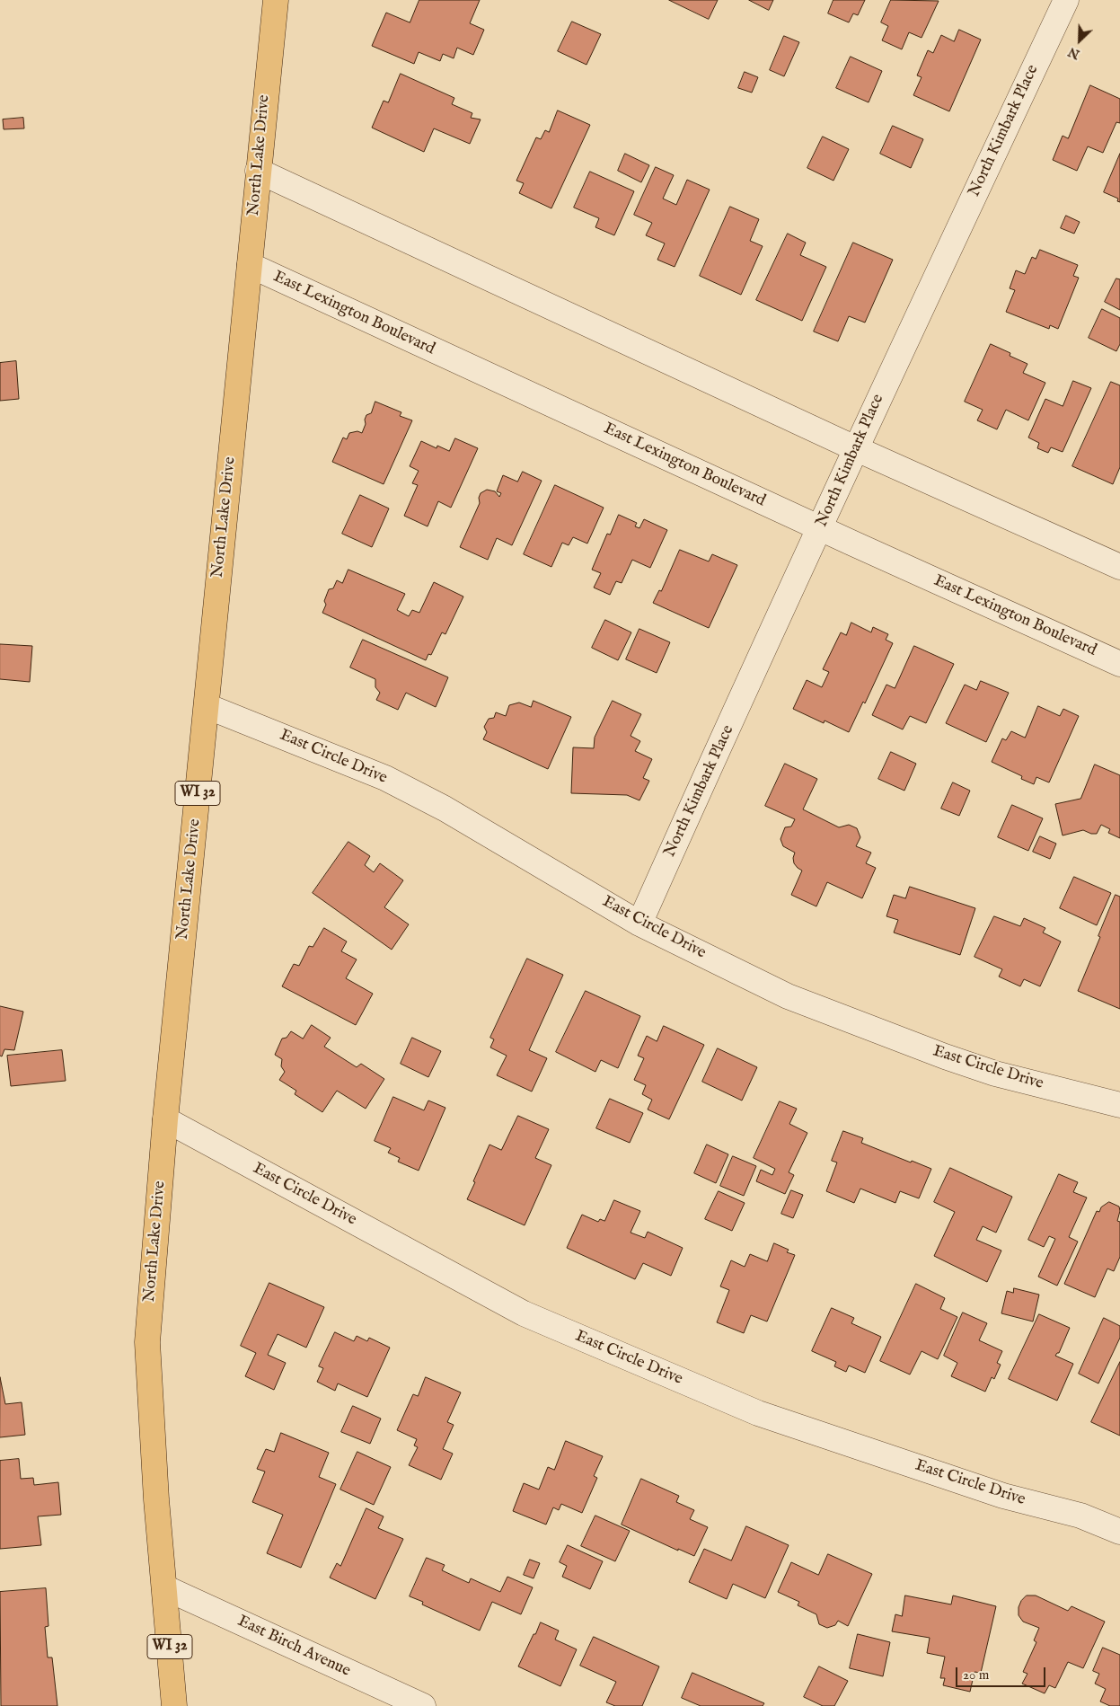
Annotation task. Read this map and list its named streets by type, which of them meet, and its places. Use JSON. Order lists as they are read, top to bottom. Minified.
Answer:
{"streets":{"main road":["North Lake Drive","WI 32"],"street":["North Kimbark Place","East Lexington Boulevard","East Circle Drive","East Birch Avenue"]},"crossings":[["North Kimbark Place","East Lexington Boulevard"],["North Kimbark Place","East Circle Drive"],["North Lake Drive","East Lexington Boulevard"],["North Lake Drive","East Circle Drive"],["North Lake Drive","East Birch Avenue"]],"scale_bar":"20 m","north":"bottom left"}
